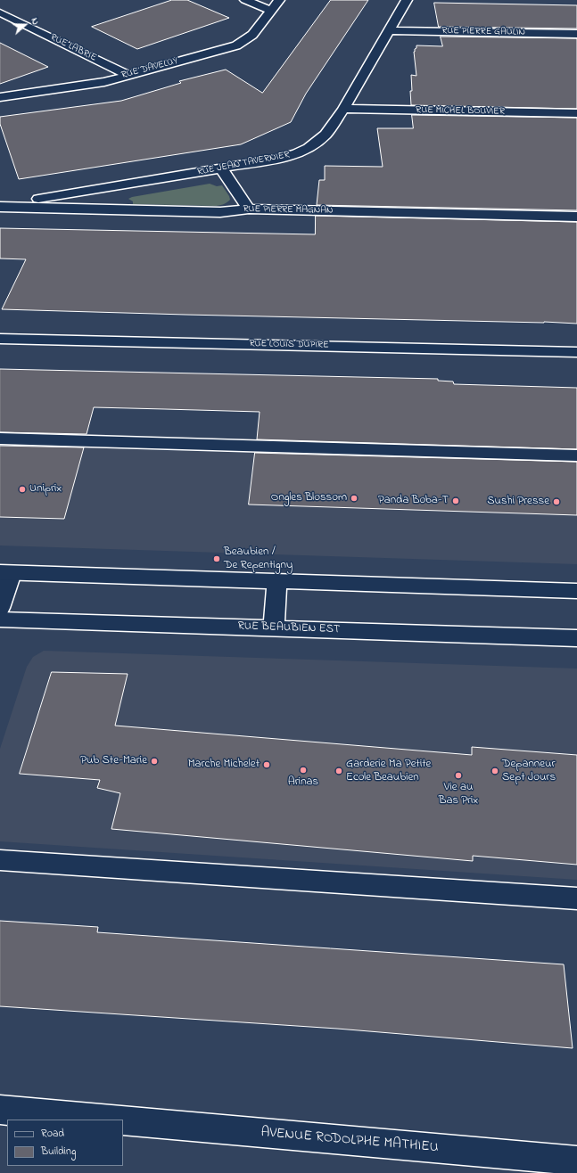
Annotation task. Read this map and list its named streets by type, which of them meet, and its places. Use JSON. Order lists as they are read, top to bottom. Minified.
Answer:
{"streets":{"street":["RUE PIERRE GAULIN","RUE LABRIE","RUE DAVELUY","RUE MICHEL BOUVIER","RUE JEAN TAVERNIER","RUE PIERRE MAGNAN","RUE LOUIS DUPIRE","RUE BEAUBIEN EST","AVENUE RODOLPHE MATHIEU"]},"crossings":[["RUE PIERRE GAULIN","RUE JEAN TAVERNIER"],["RUE LABRIE","RUE DAVELUY"],["RUE MICHEL BOUVIER","RUE JEAN TAVERNIER"],["RUE JEAN TAVERNIER","RUE PIERRE MAGNAN"]],"places":["Uniprix","Ongles Blossom","Panda Boba-T","Sushi Presse","Beaubien / De Repentigny","Pub Ste-Marie","Marche Michelet","Arinas","Garderie Ma Petite Ecole Beaubien","Depanneur Sept Jours","Vie au Bas Prix"],"legend":["Road","Building"],"north":"right"}
